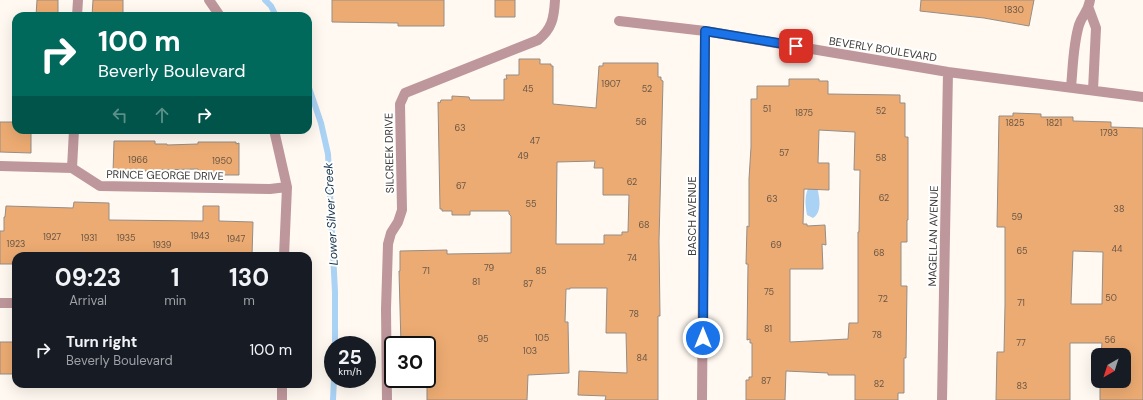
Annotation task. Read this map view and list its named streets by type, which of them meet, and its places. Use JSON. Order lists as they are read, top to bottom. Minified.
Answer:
{"streets":{"street":["BEVERLY BOULEVARD","SILCREEK DRIVE","PRINCE GEORGE DRIVE","BASCH AVENUE","MAGELLAN AVENUE"]},"crossings":[["BEVERLY BOULEVARD","BASCH AVENUE"],["BEVERLY BOULEVARD","MAGELLAN AVENUE"]],"water":["Lower Silver Creek"],"house_numbers":["1830","1907","45","52","51","52","1875","56","1825","1821","63","1793","47","57","49","58","1966","1950","62","67","62","63","55","38","59","68","1943","1927","1931","1935","1947","1923","1939","69","44","65","68","74","79","71","85","81","87","75","50","72","71","78","81","78","105","95","56","77","103","84","87","82","83"],"north":"bottom left","page":{"turn":["100 m","Beverly Boulevard"],"eta":["09:23","Arrival","1","min","130","m"],"list":[{"name":"Turn right","note":"Beverly Boulevard","value":"100 m"}],"speed":"25 km/h","limit":"30"}}
